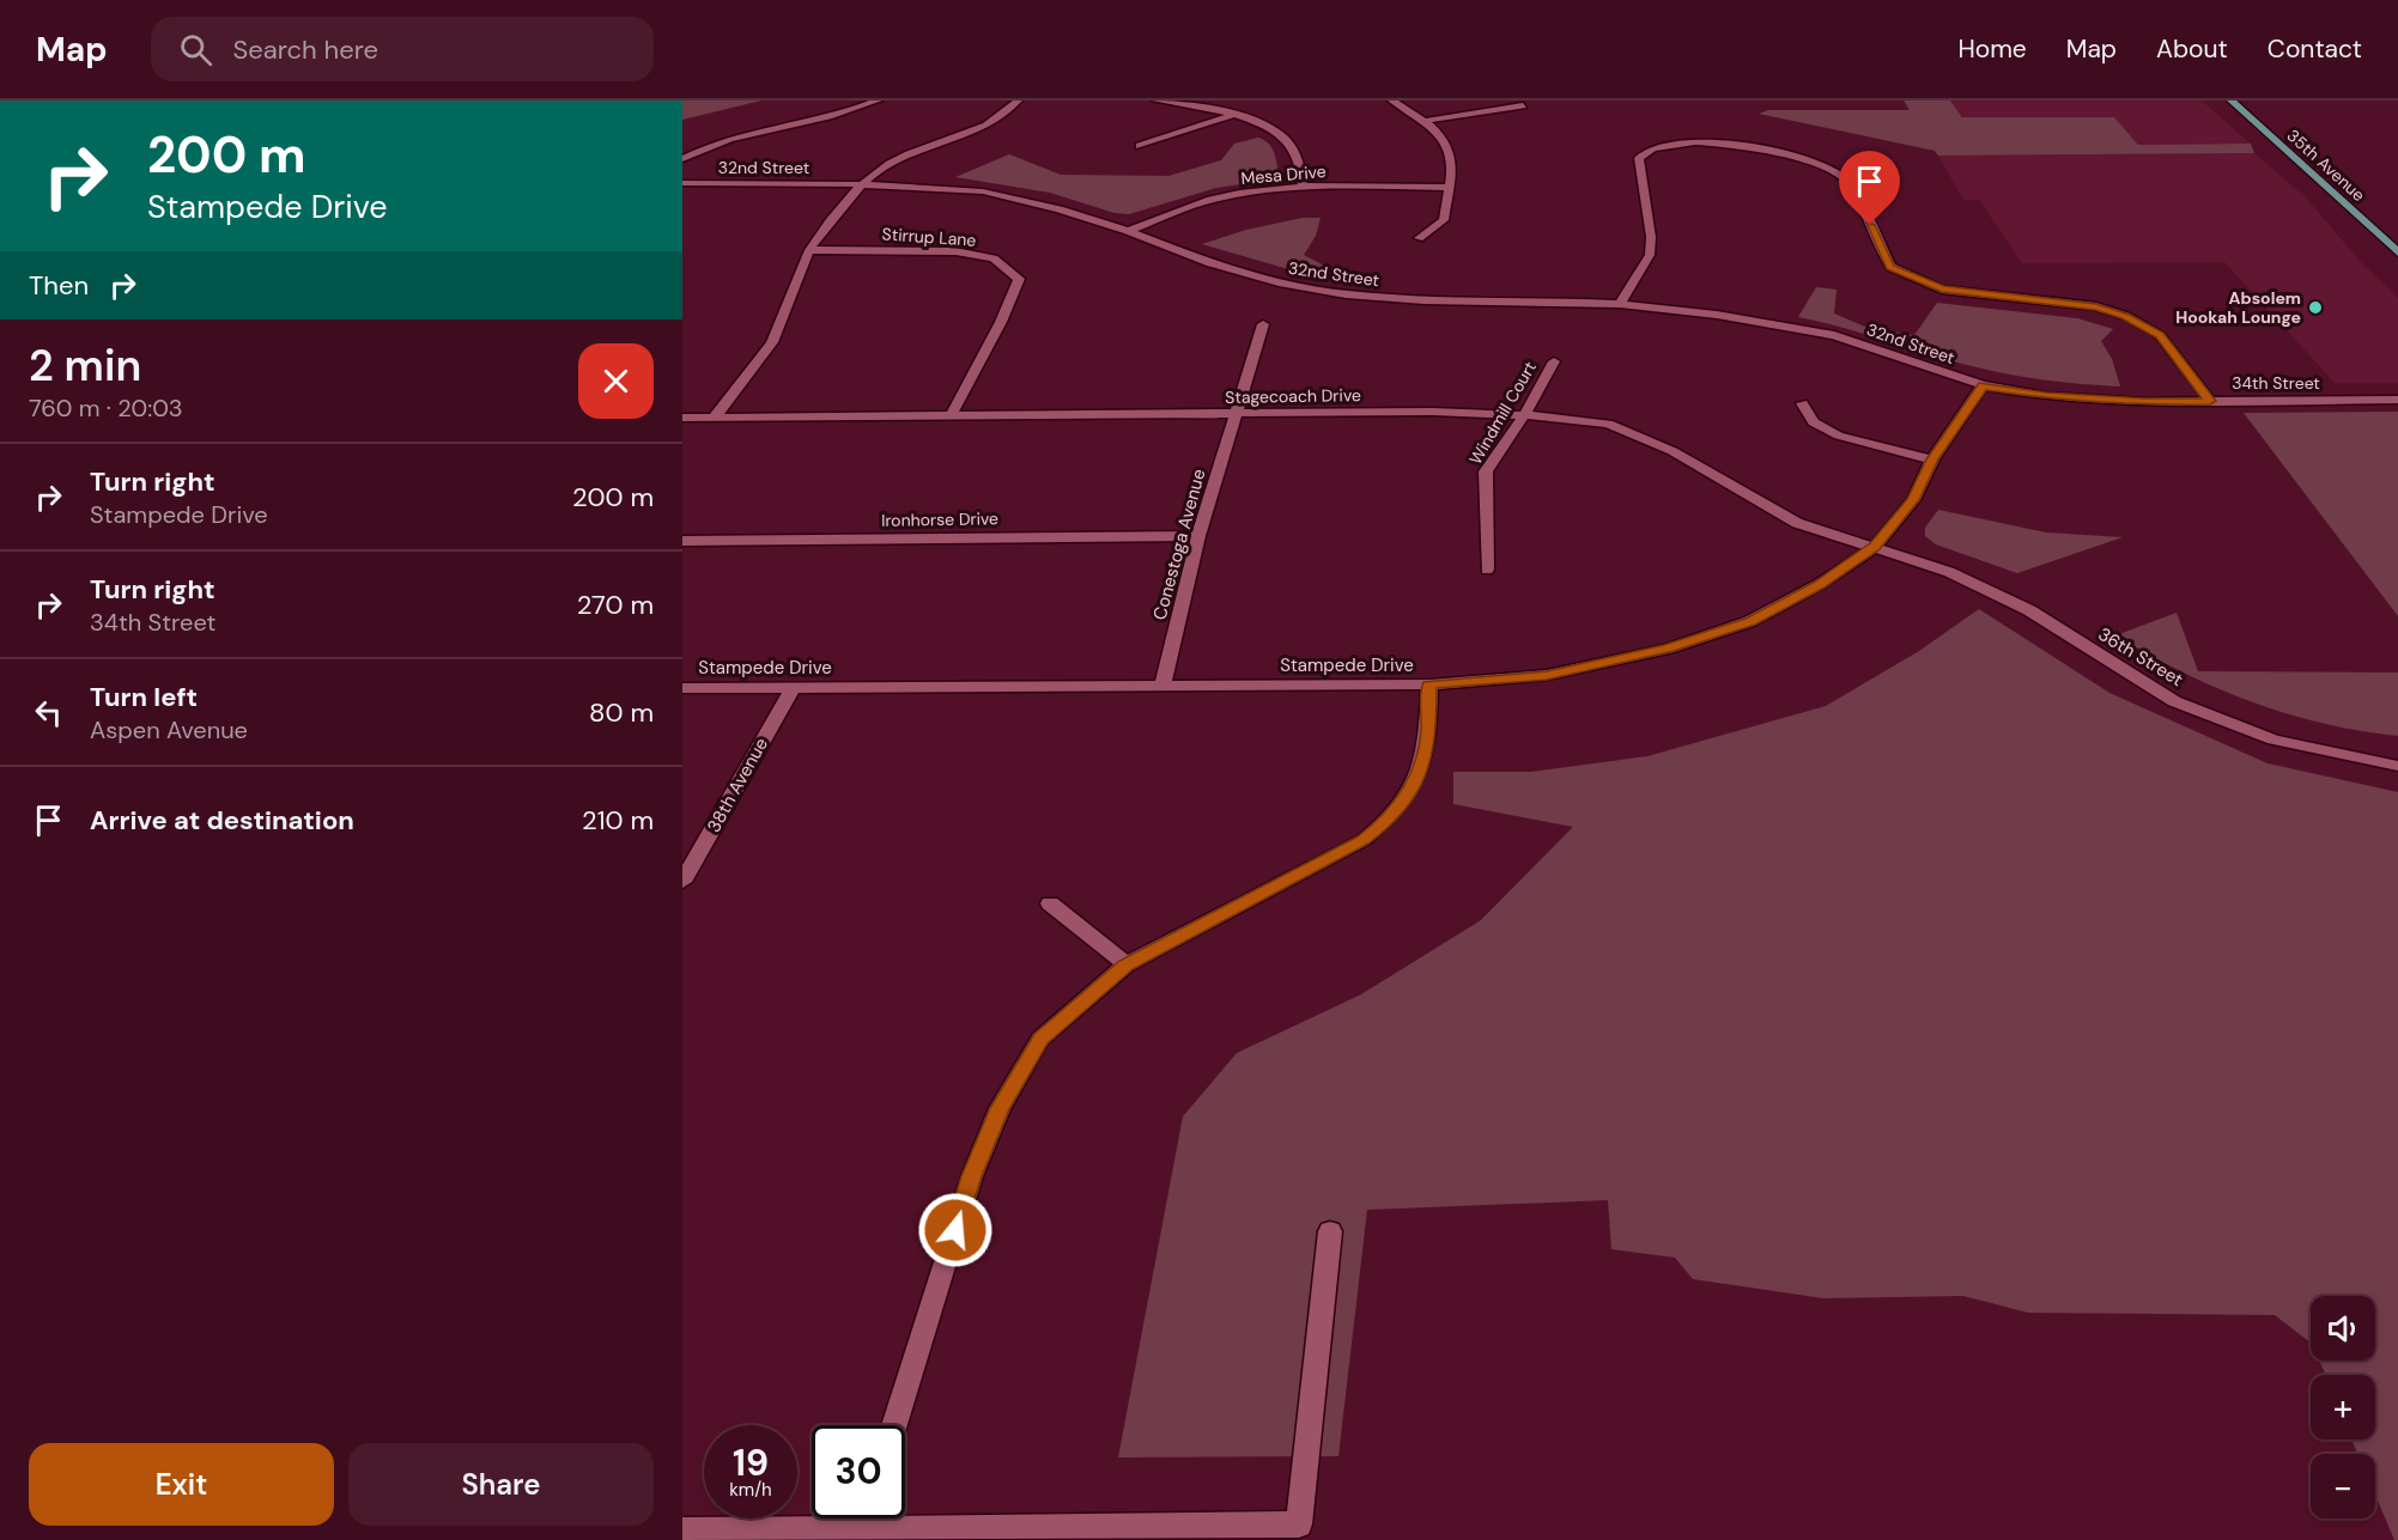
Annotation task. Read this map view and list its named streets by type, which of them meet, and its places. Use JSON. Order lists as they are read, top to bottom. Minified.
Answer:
{"streets":{"main road":["35th Avenue"],"street":["32nd Street","Mesa Drive","Stirrup Lane","34th Street","Stagecoach Drive","Windmill Court","Ironhorse Drive","Conestoga Avenue","36th Street","Stampede Drive","38th Avenue"]},"crossings":[["32nd Street","Mesa Drive"],["32nd Street","34th Street"],["32nd Street","Stampede Drive"],["Stirrup Lane","Stagecoach Drive"],["34th Street","Stampede Drive"],["Stagecoach Drive","Windmill Court"],["Stagecoach Drive","Conestoga Avenue"],["Stagecoach Drive","36th Street"],["Stagecoach Drive","Stampede Drive"],["Ironhorse Drive","Conestoga Avenue"],["Conestoga Avenue","Stampede Drive"],["36th Street","Stampede Drive"],["Stampede Drive","38th Avenue"]],"places":["Absolem Hookah Lounge"],"page":{"header":"Map","search":"Search here","nav":["Home","Map","About","Contact"],"turn":["200 m","Stampede Drive"],"then":"Then","heading":["2 min","760 m · 20:03"],"list":[{"name":"Turn right","note":"Stampede Drive","value":"200 m"},{"name":"Turn right","note":"34th Street","value":"270 m"},{"name":"Turn left","note":"Aspen Avenue","value":"80 m"},{"name":"Arrive at destination","value":"210 m"}],"map_buttons":["+","−"],"speed":"19 km/h","limit":"30","buttons":["Exit","Share"]}}
